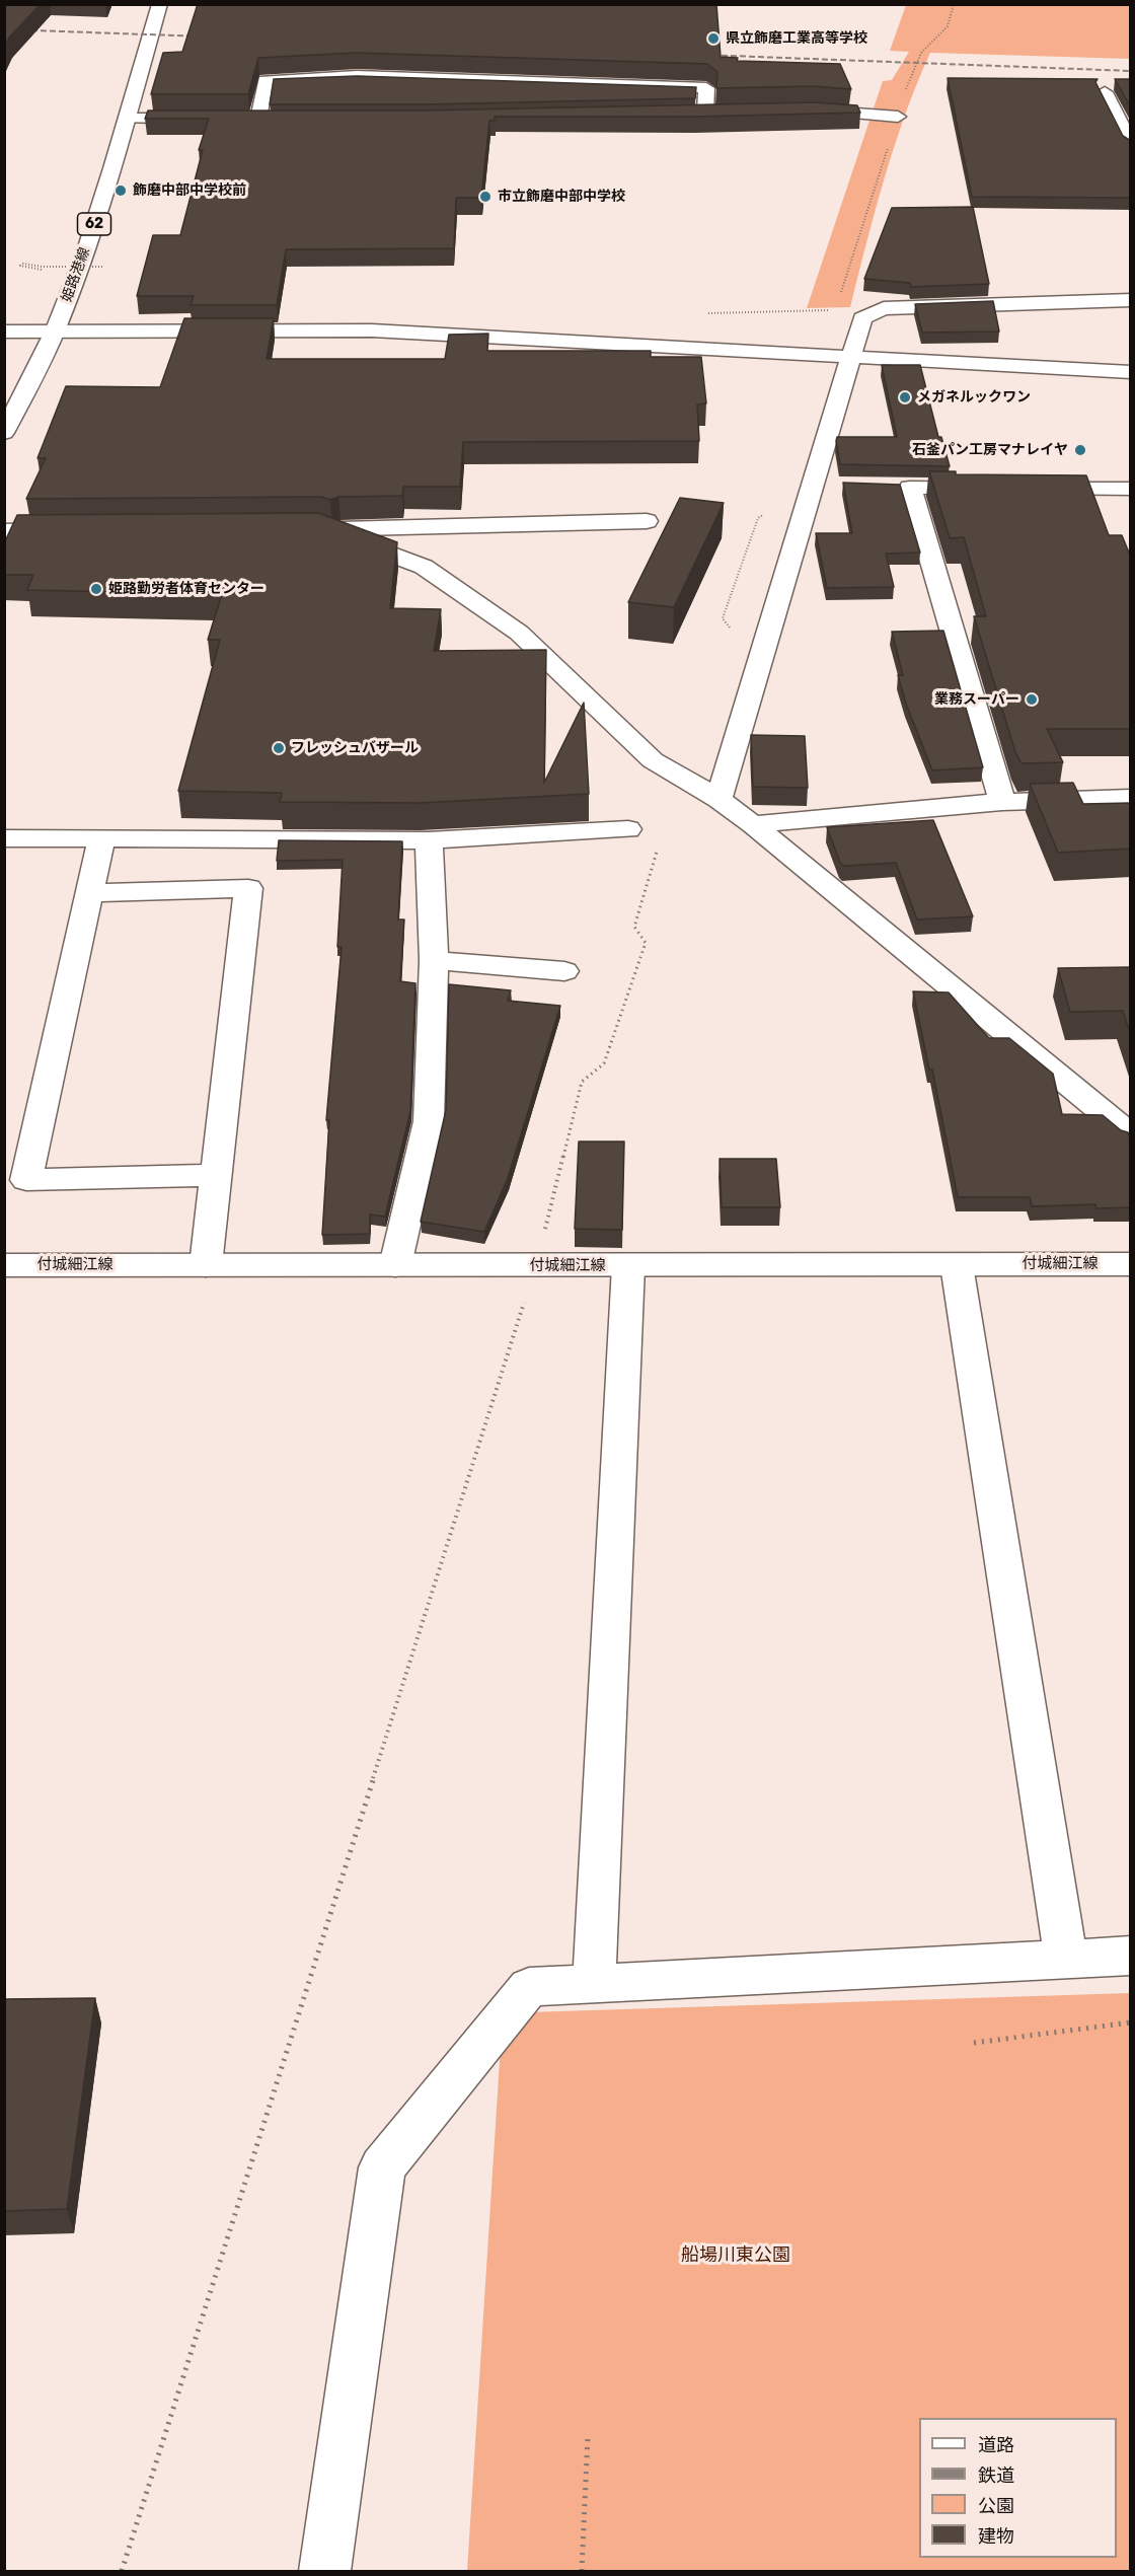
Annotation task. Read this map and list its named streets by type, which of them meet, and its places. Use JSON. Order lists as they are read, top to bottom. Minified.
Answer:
{"streets":{"street":["62","姫路港線","付城細江線"]},"parks":["船場川東公園"],"places":["県立飾磨工業高等学校","飾磨中部中学校前","市立飾磨中部中学校","メガネルックワン","石釜パン工房マナレイヤ","姫路勤労者体育センター","業務スーパー","フレッシュバザール"],"legend":["道路","鉄道","公園","建物"]}
